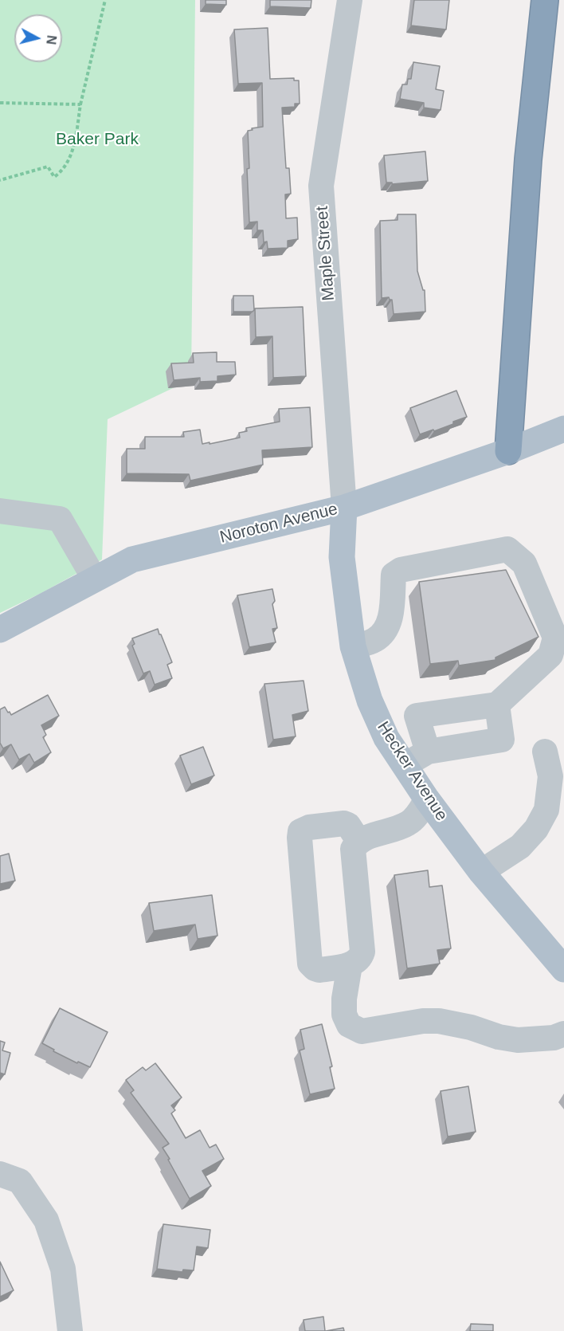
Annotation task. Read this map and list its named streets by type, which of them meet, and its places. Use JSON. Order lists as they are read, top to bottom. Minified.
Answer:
{"streets":{"main road":["Noroton Avenue","Hecker Avenue"],"street":["Maple Street"]},"crossings":[["Maple Street","Noroton Avenue"],["Maple Street","Hecker Avenue"],["Noroton Avenue","Hecker Avenue"]],"parks":["Baker Park"],"north":"right"}
